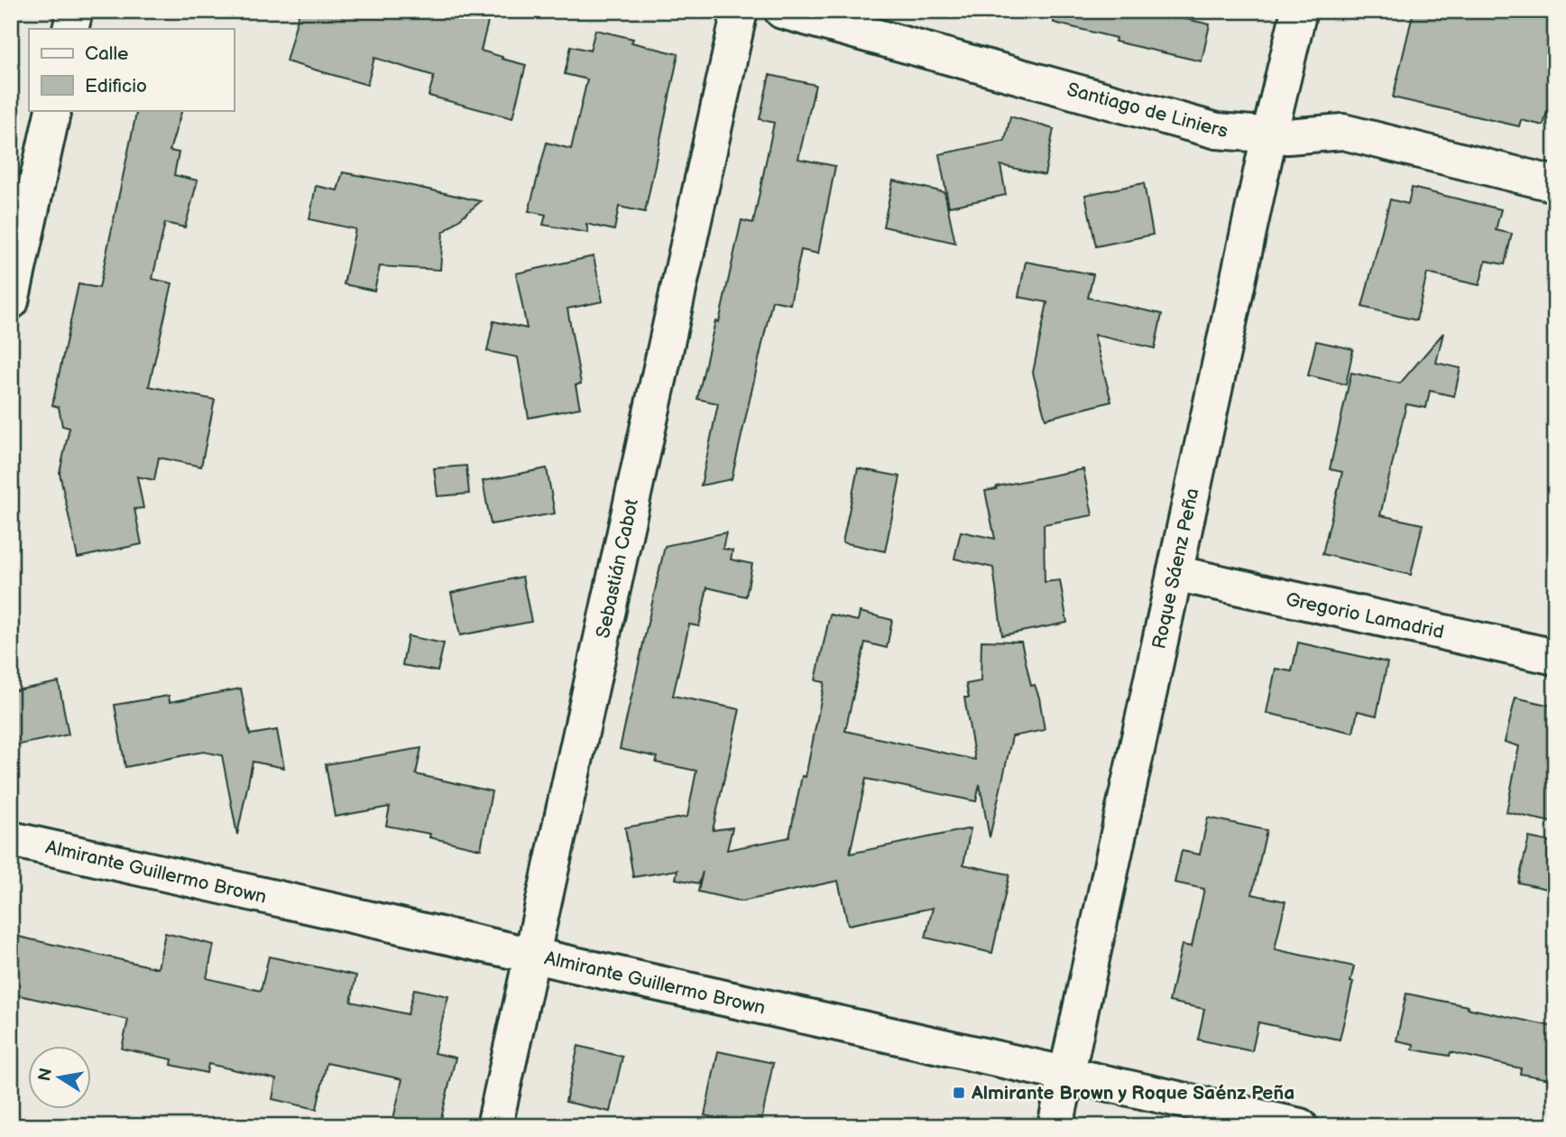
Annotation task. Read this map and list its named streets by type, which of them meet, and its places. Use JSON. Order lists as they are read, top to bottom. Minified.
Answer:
{"streets":{"street":["Santiago de Liniers","Sebastián Cabot","Roque Sáenz Peña","Gregorio Lamadrid","Almirante Guillermo Brown"]},"crossings":[["Santiago de Liniers","Roque Sáenz Peña"],["Sebastián Cabot","Almirante Guillermo Brown"],["Roque Sáenz Peña","Gregorio Lamadrid"],["Roque Sáenz Peña","Almirante Guillermo Brown"]],"places":{"transit":["Almirante Brown y Roque Saénz Peña"]},"legend":["Calle","Edificio"],"north":"left"}
